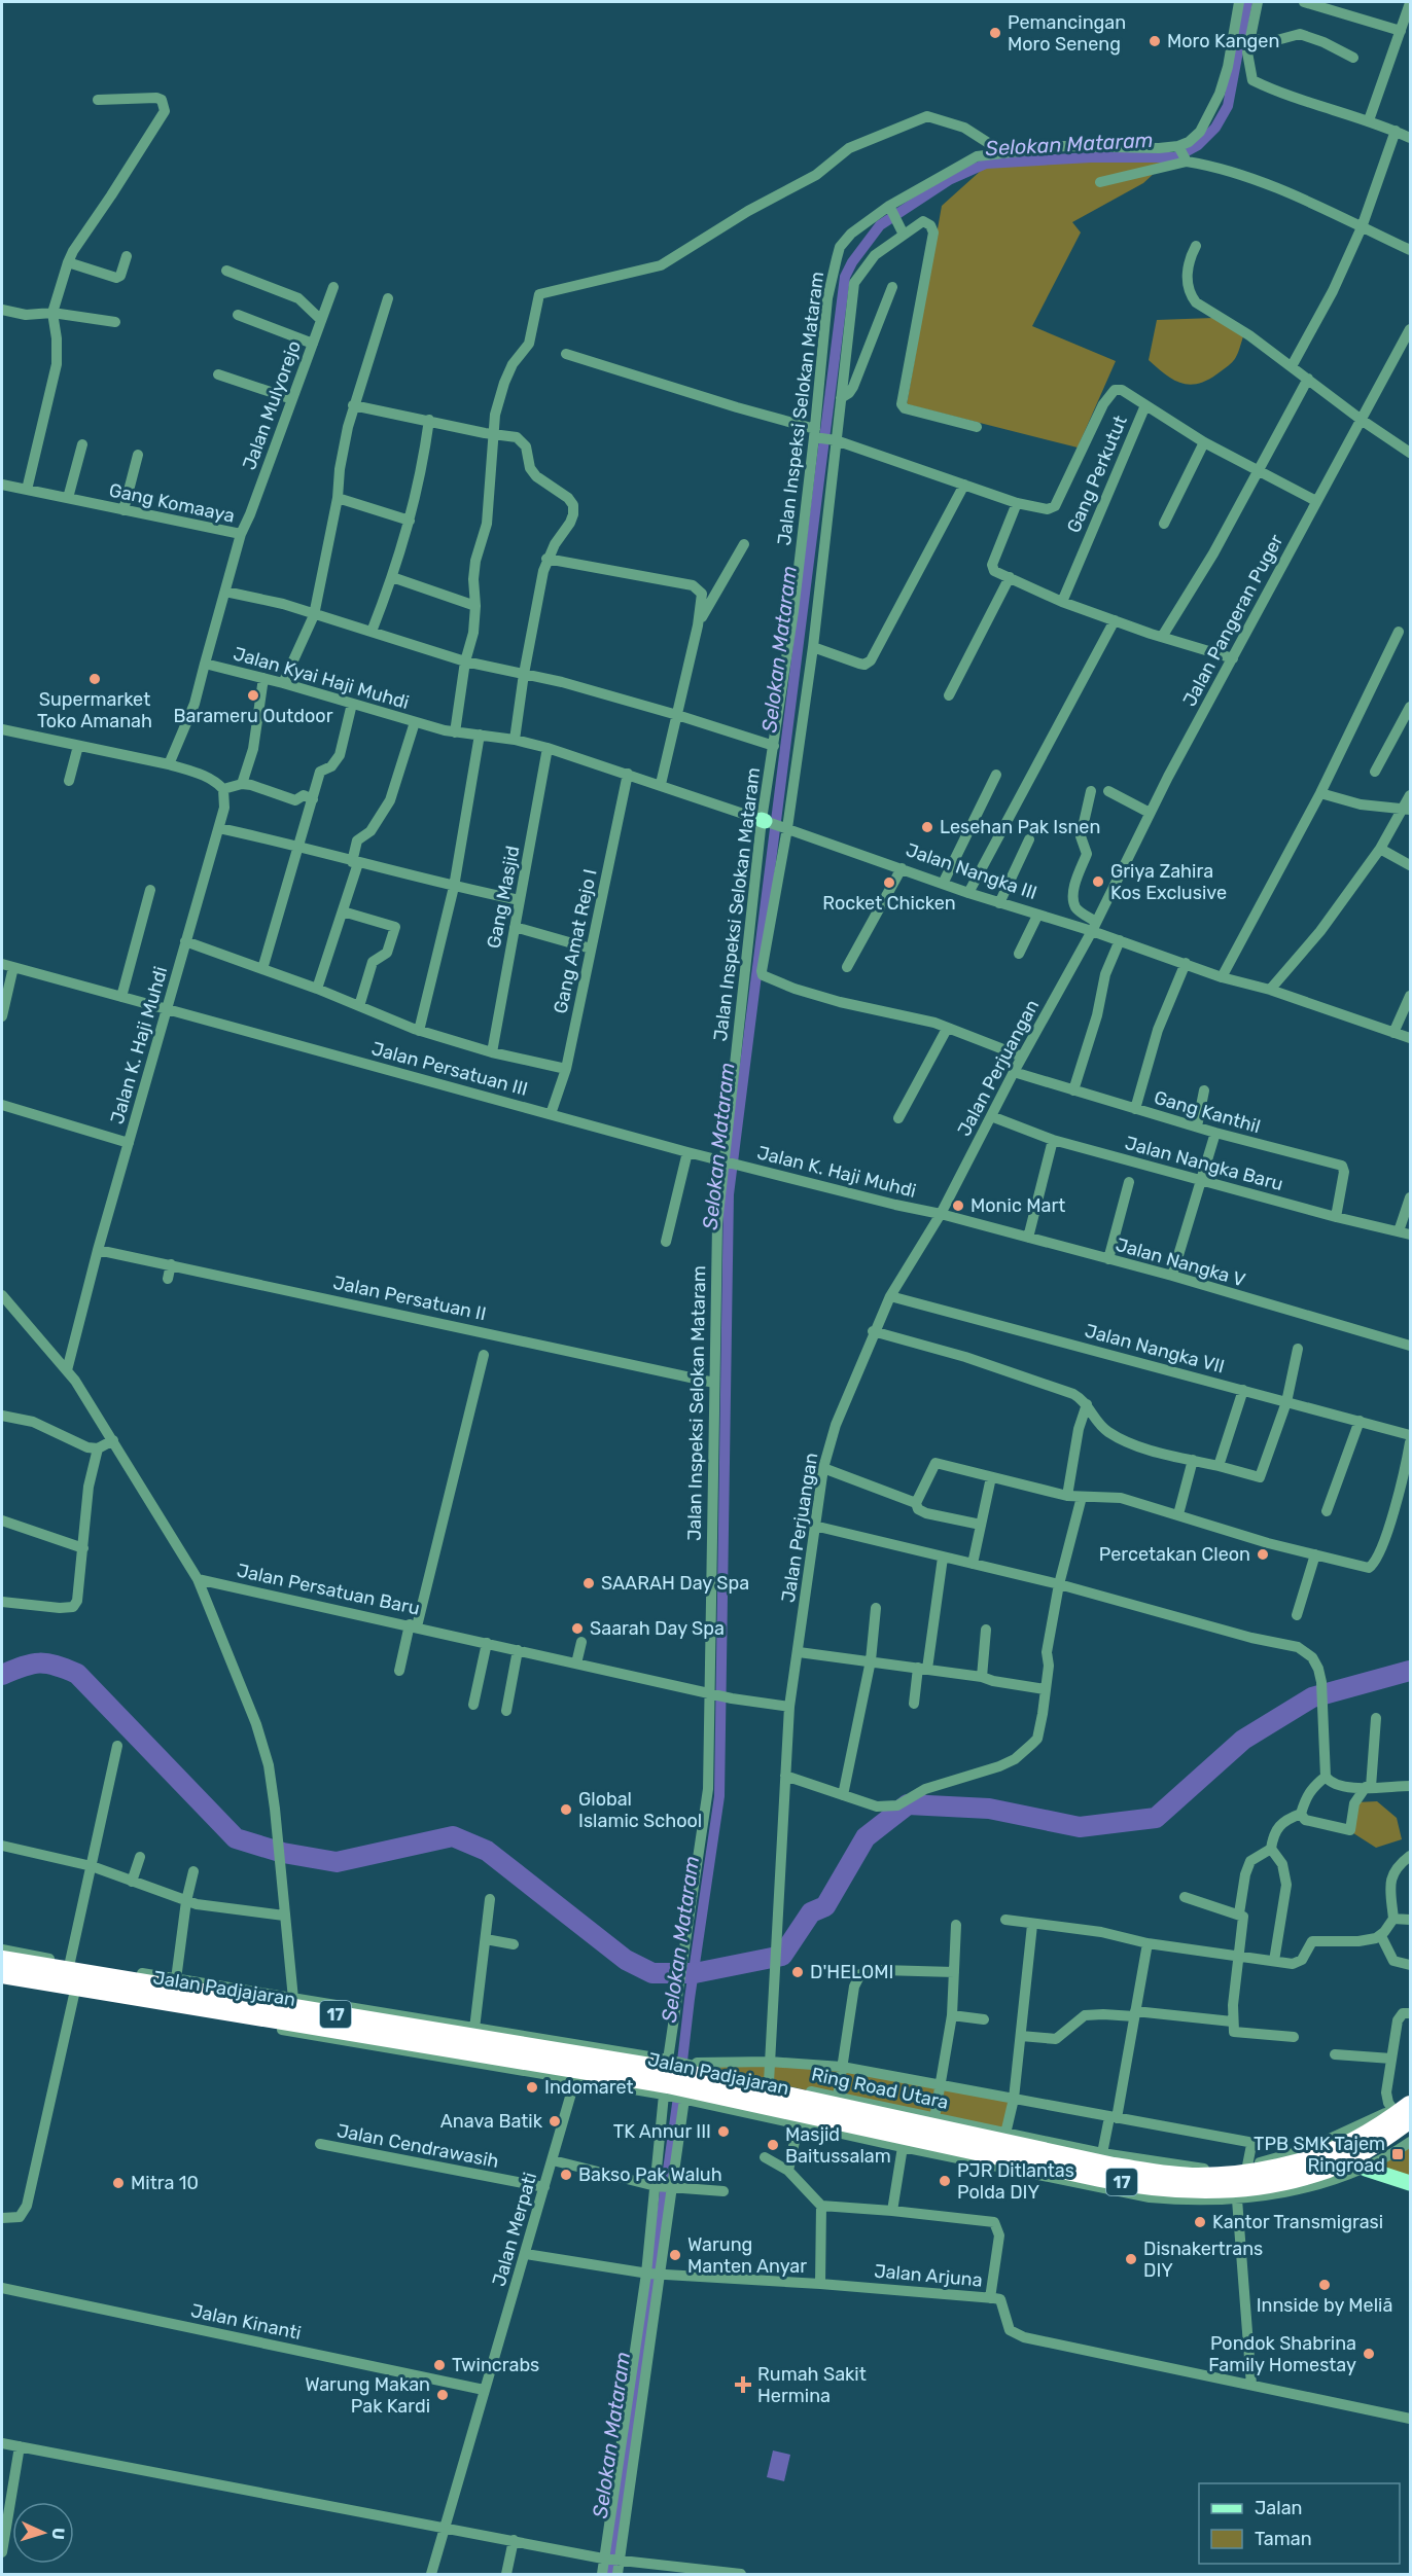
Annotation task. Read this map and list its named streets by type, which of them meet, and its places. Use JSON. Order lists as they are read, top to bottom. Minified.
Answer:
{"streets":{"highway":["Jalan Padjajaran","17"],"street":["Jalan Mulyorejo","Jalan Inspeksi Selokan Mataram","Gang Perkutut","Gang Komaaya","Jalan Pangeran Puger","Jalan Kyai Haji Muhdi","Jalan Nangka III","Gang Masjid","Gang Amat Rejo I","Jalan K. Haji Muhdi","Jalan Perjuangan","Jalan Persatuan III","Gang Kanthil","Jalan Nangka Baru","Jalan Nangka V","Jalan Persatuan II","Jalan Nangka VII","Jalan Persatuan Baru","Ring Road Utara","Jalan Cendrawasih","Jalan Merpati","Jalan Arjuna","Jalan Kinanti"]},"crossings":[["Jalan Mulyorejo","Gang Komaaya"],["Jalan Inspeksi Selokan Mataram","Jalan Nangka III"],["Jalan Inspeksi Selokan Mataram","Jalan K. Haji Muhdi"],["Jalan Inspeksi Selokan Mataram","Jalan Persatuan III"],["Jalan Inspeksi Selokan Mataram","Jalan Persatuan II"],["Jalan Inspeksi Selokan Mataram","Jalan Persatuan Baru"],["Jalan Inspeksi Selokan Mataram","Jalan Padjajaran"],["Jalan Inspeksi Selokan Mataram","Ring Road Utara"],["Jalan Inspeksi Selokan Mataram","Jalan Arjuna"],["Gang Perkutut","Jalan Pangeran Puger"],["Gang Komaaya","Jalan Kyai Haji Muhdi"],["Jalan Pangeran Puger","Jalan Nangka III"],["Jalan Pangeran Puger","Jalan Perjuangan"],["Jalan Kyai Haji Muhdi","Jalan Nangka III"],["Jalan Kyai Haji Muhdi","Gang Masjid"],["Jalan Kyai Haji Muhdi","Gang Amat Rejo I"],["Jalan Nangka III","Jalan Perjuangan"],["Gang Amat Rejo I","Jalan Persatuan III"],["Jalan K. Haji Muhdi","Jalan Perjuangan"],["Jalan K. Haji Muhdi","Jalan Persatuan III"],["Jalan K. Haji Muhdi","Jalan Nangka V"],["Jalan K. Haji Muhdi","Jalan Persatuan II"],["Jalan Perjuangan","Gang Kanthil"],["Jalan Perjuangan","Jalan Nangka Baru"],["Jalan Perjuangan","Jalan Nangka V"],["Jalan Perjuangan","Jalan Nangka VII"],["Jalan Perjuangan","Jalan Persatuan Baru"],["Jalan Perjuangan","Ring Road Utara"],["Gang Kanthil","Jalan Nangka Baru"],["Jalan Padjajaran","Ring Road Utara"],["Jalan Padjajaran","Jalan Merpati"],["Ring Road Utara","Jalan Merpati"],["Jalan Cendrawasih","Jalan Merpati"],["Jalan Merpati","Jalan Arjuna"],["Jalan Merpati","Jalan Kinanti"]],"water":["Selokan Mataram"],"places":{"other":["Pemancingan Moro Seneng","Moro Kangen","Supermarket Toko Amanah","Barameru Outdoor","Lesehan Pak Isnen","Griya Zahira Kos Exclusive","Rocket Chicken","Monic Mart","Percetakan Cleon","SAARAH Day Spa","Saarah Day Spa","Global Islamic School","D'HELOMI","Indomaret","Anava Batik","TK Annur III","Masjid Baitussalam","Bakso Pak Waluh","PJR Ditlantas Polda DIY","Mitra 10","Kantor Transmigrasi","Warung Manten Anyar","Disnakertrans DIY","Innside by Meliã","Pondok Shabrina Family Homestay","Twincrabs","Warung Makan Pak Kardi"],"transit":["TPB SMK Tajem Ringroad"],"health":["Rumah Sakit Hermina"]},"legend":["Jalan","Taman"],"north":"right"}
